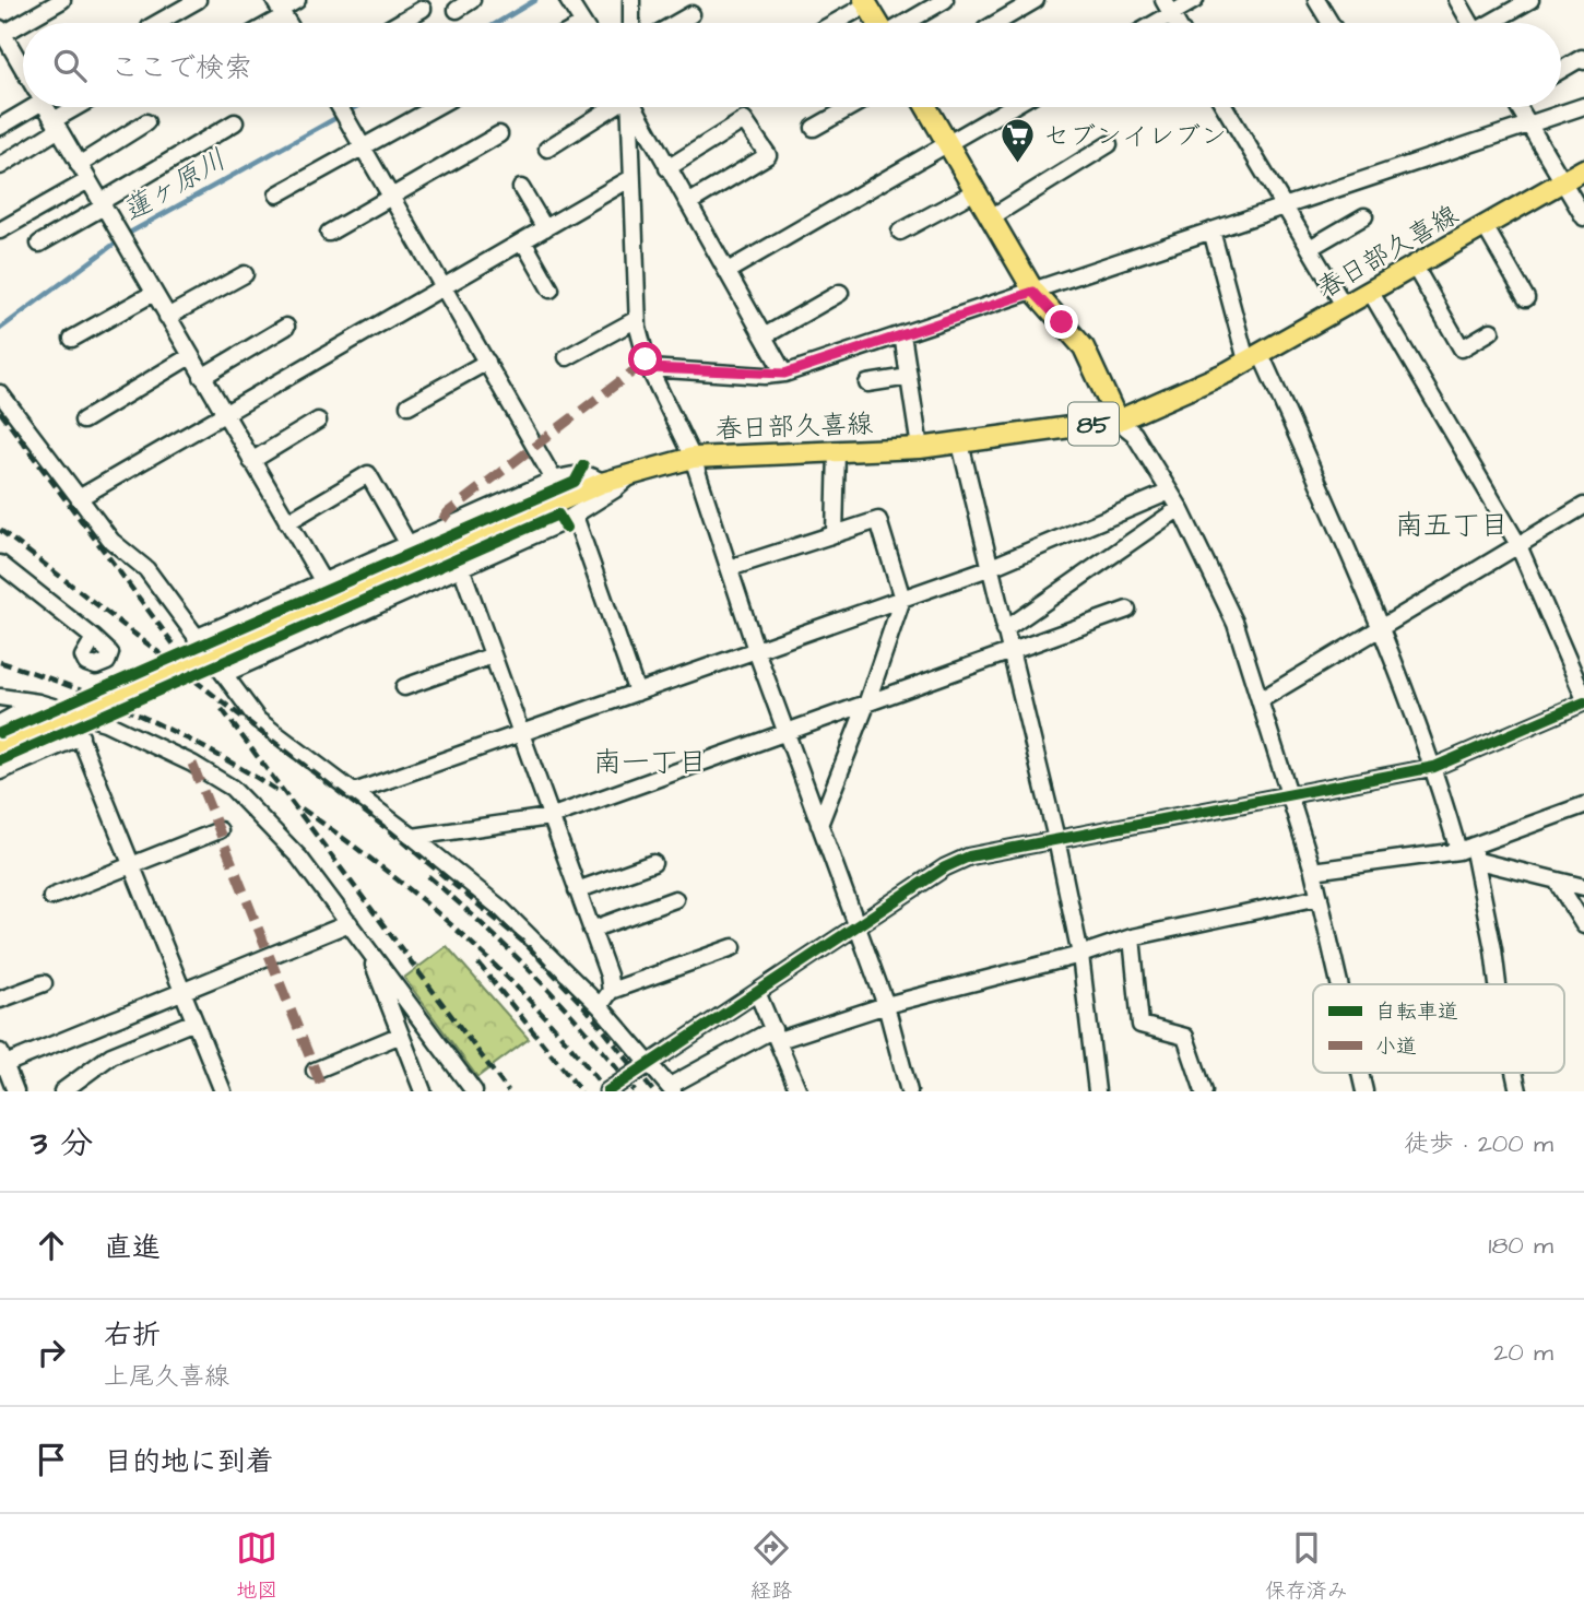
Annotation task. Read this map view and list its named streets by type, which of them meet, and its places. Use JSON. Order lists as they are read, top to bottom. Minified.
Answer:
{"streets":{"main road":["春日部久喜線","85"]},"districts":["南五丁目","南一丁目"],"water":["蓮ヶ原川"],"places":{"supermarket":["セブンイレブン"]},"legend":["自転車道","小道"],"page":{"search":"ここで検索","heading":["3 分","徒歩 · 200 m"],"list":[["直進","180 m"],["右折","上尾久喜線","20 m"],"目的地に到着"],"nav":["地図","経路","保存済み"]}}
